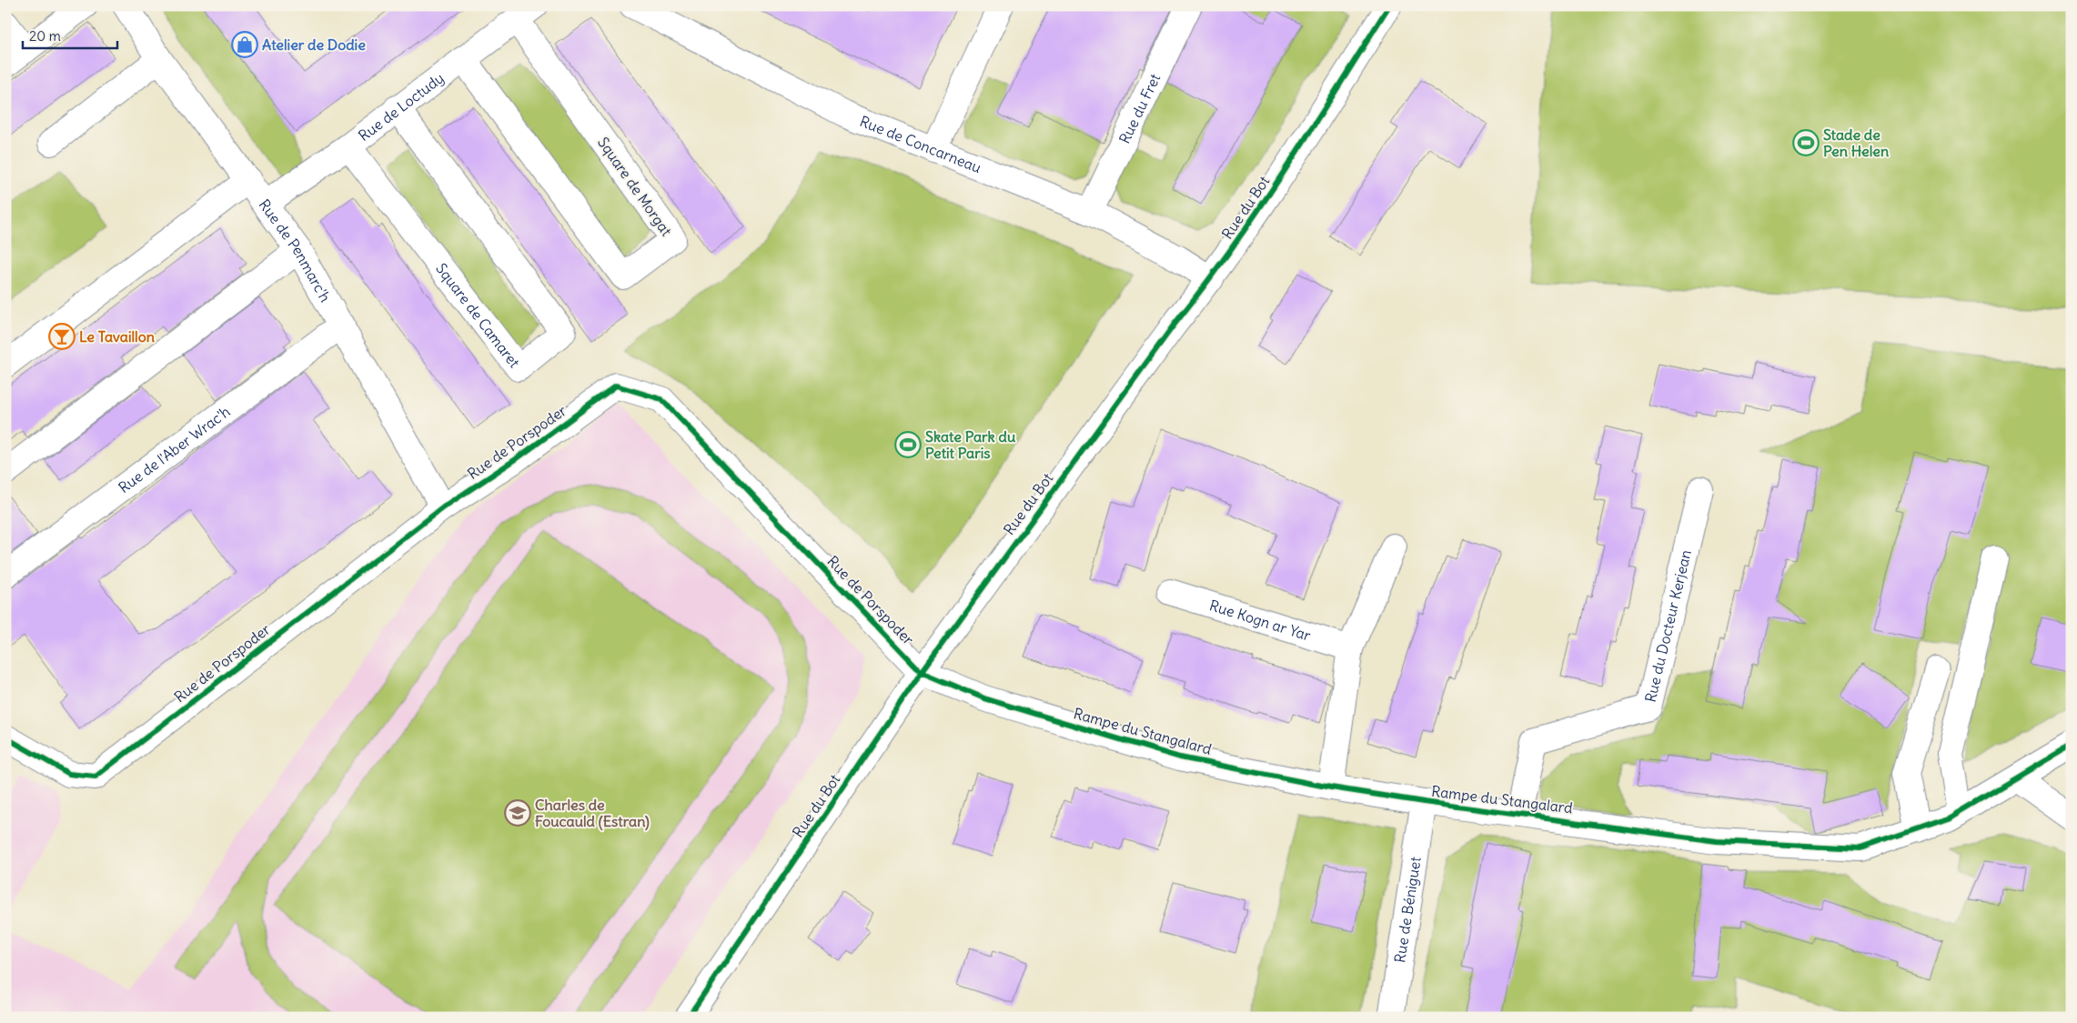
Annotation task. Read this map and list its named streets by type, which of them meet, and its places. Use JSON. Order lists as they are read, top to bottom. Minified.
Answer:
{"streets":{"street":["Rue de Loctudy","Rue du Fret","Rue de Concarneau","Square de Morgat","Rue du Bot","Rue de Penmarc'h","Square de Camaret","Rue de Porspoder","Rue de l'Aber Wrac'h","Rue Kogn ar Yar","Rue du Docteur Kerjean","Rampe du Stangalard","Rue de Béniguet"]},"crossings":[["Rue de Loctudy","Square de Morgat"],["Rue de Loctudy","Rue de Penmarc'h"],["Rue de Loctudy","Square de Camaret"],["Rue du Fret","Rue de Concarneau"],["Rue de Concarneau","Rue du Bot"],["Rue du Bot","Rue de Porspoder"],["Rue du Bot","Rampe du Stangalard"],["Rue de Penmarc'h","Rue de Porspoder"],["Rue de Penmarc'h","Rue de l'Aber Wrac'h"],["Rue de Porspoder","Rampe du Stangalard"],["Rue du Docteur Kerjean","Rampe du Stangalard"],["Rampe du Stangalard","Rue de Béniguet"]],"places":{"shop":["Atelier de Dodie"],"sports":["Stade de Pen Helen","Skate Park du Petit Paris"],"bar":["Le Tavaillon"],"school or university":["Charles de Foucauld (Estran)"]},"scale_bar":"20 m"}
